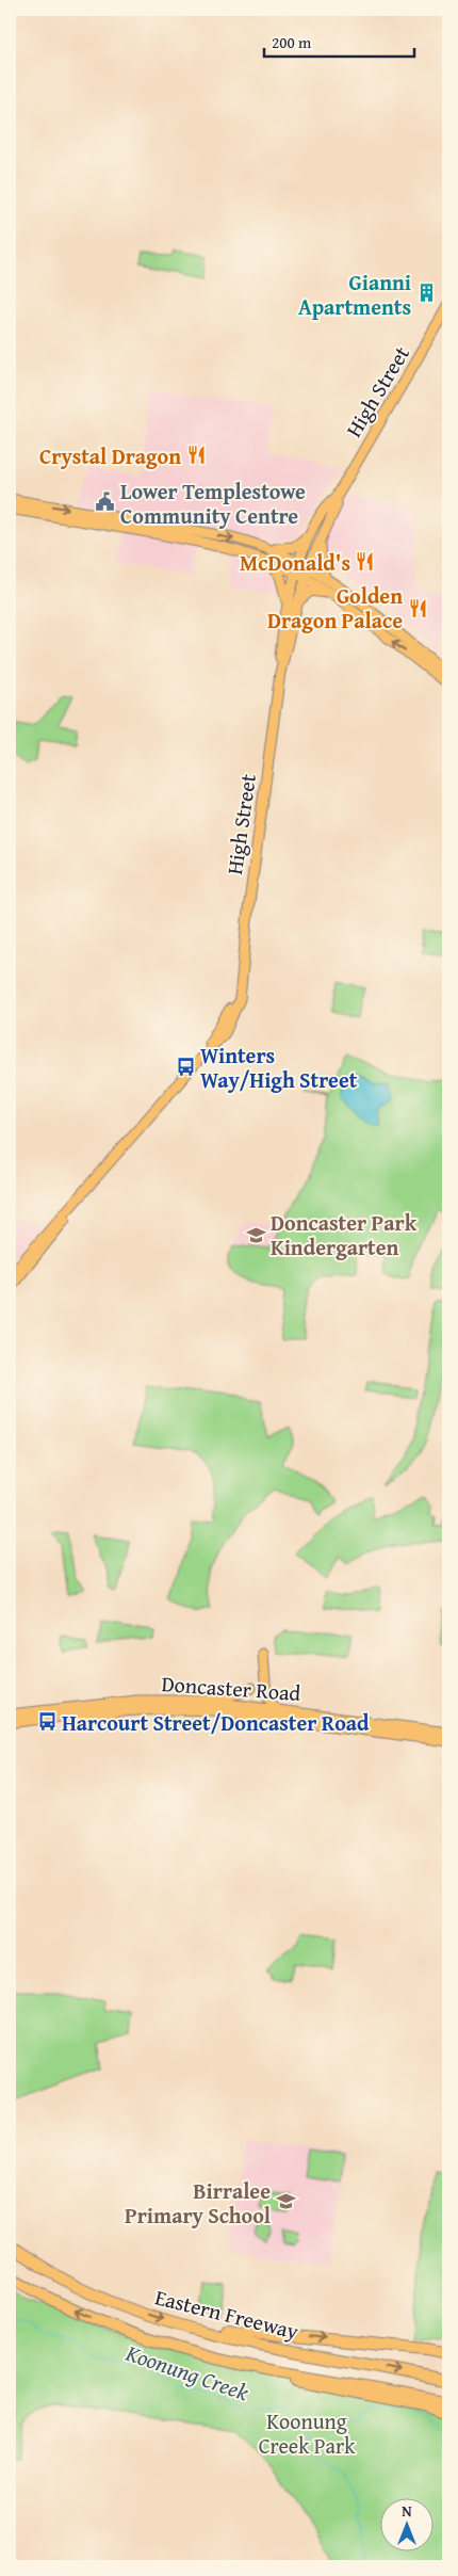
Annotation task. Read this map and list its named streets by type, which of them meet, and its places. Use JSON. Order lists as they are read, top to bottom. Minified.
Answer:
{"streets":{"highway":["Eastern Freeway"],"main road":["High Street","Doncaster Road"]},"water":["Koonung Creek"],"parks":["Koonung Creek Park"],"places":{"building":["Gianni Apartments"],"restaurant":["Crystal Dragon","McDonald's","Golden Dragon Palace"],"public building":["Lower Templestowe Community Centre"],"bus stop":["Winters Way/High Street","Harcourt Street/Doncaster Road"],"school or university":["Doncaster Park Kindergarten","Birralee Primary School"]},"scale_bar":"200 m","north":"top"}
